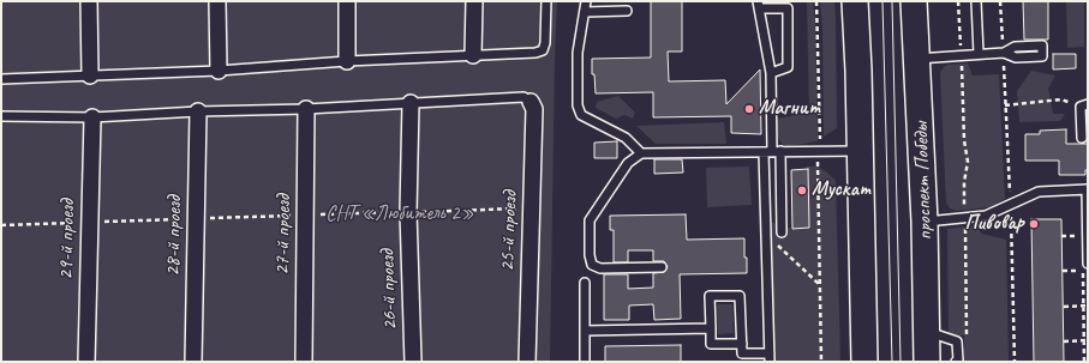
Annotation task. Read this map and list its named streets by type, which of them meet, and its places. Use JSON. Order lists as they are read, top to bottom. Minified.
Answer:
{"streets":{"main road":["проспект Победы"],"street":["25-й проезд","27-й проезд","28-й проезд","29-й проезд","26-й проезд"]},"parks":["СНТ «Любитель 2»"],"places":["Магнит","Мускат","Пивовар"]}
